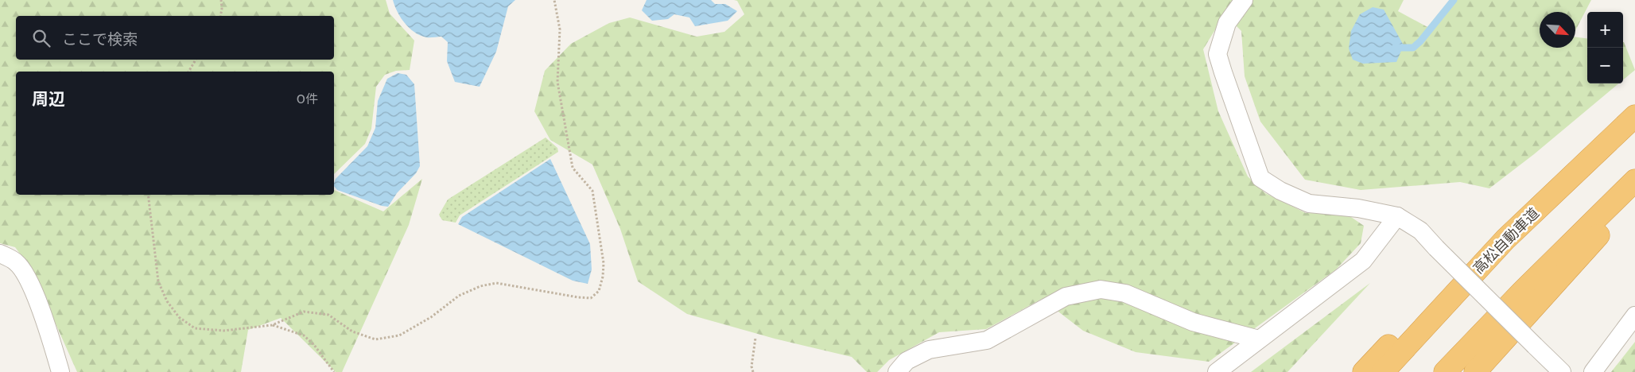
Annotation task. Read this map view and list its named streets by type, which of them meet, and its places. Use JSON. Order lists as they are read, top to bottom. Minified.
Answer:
{"streets":{"highway":["高松自動車道"]},"north":"bottom right","page":{"map_buttons":["+","−"],"search":"ここで検索","heading":["周辺","0件"]}}
